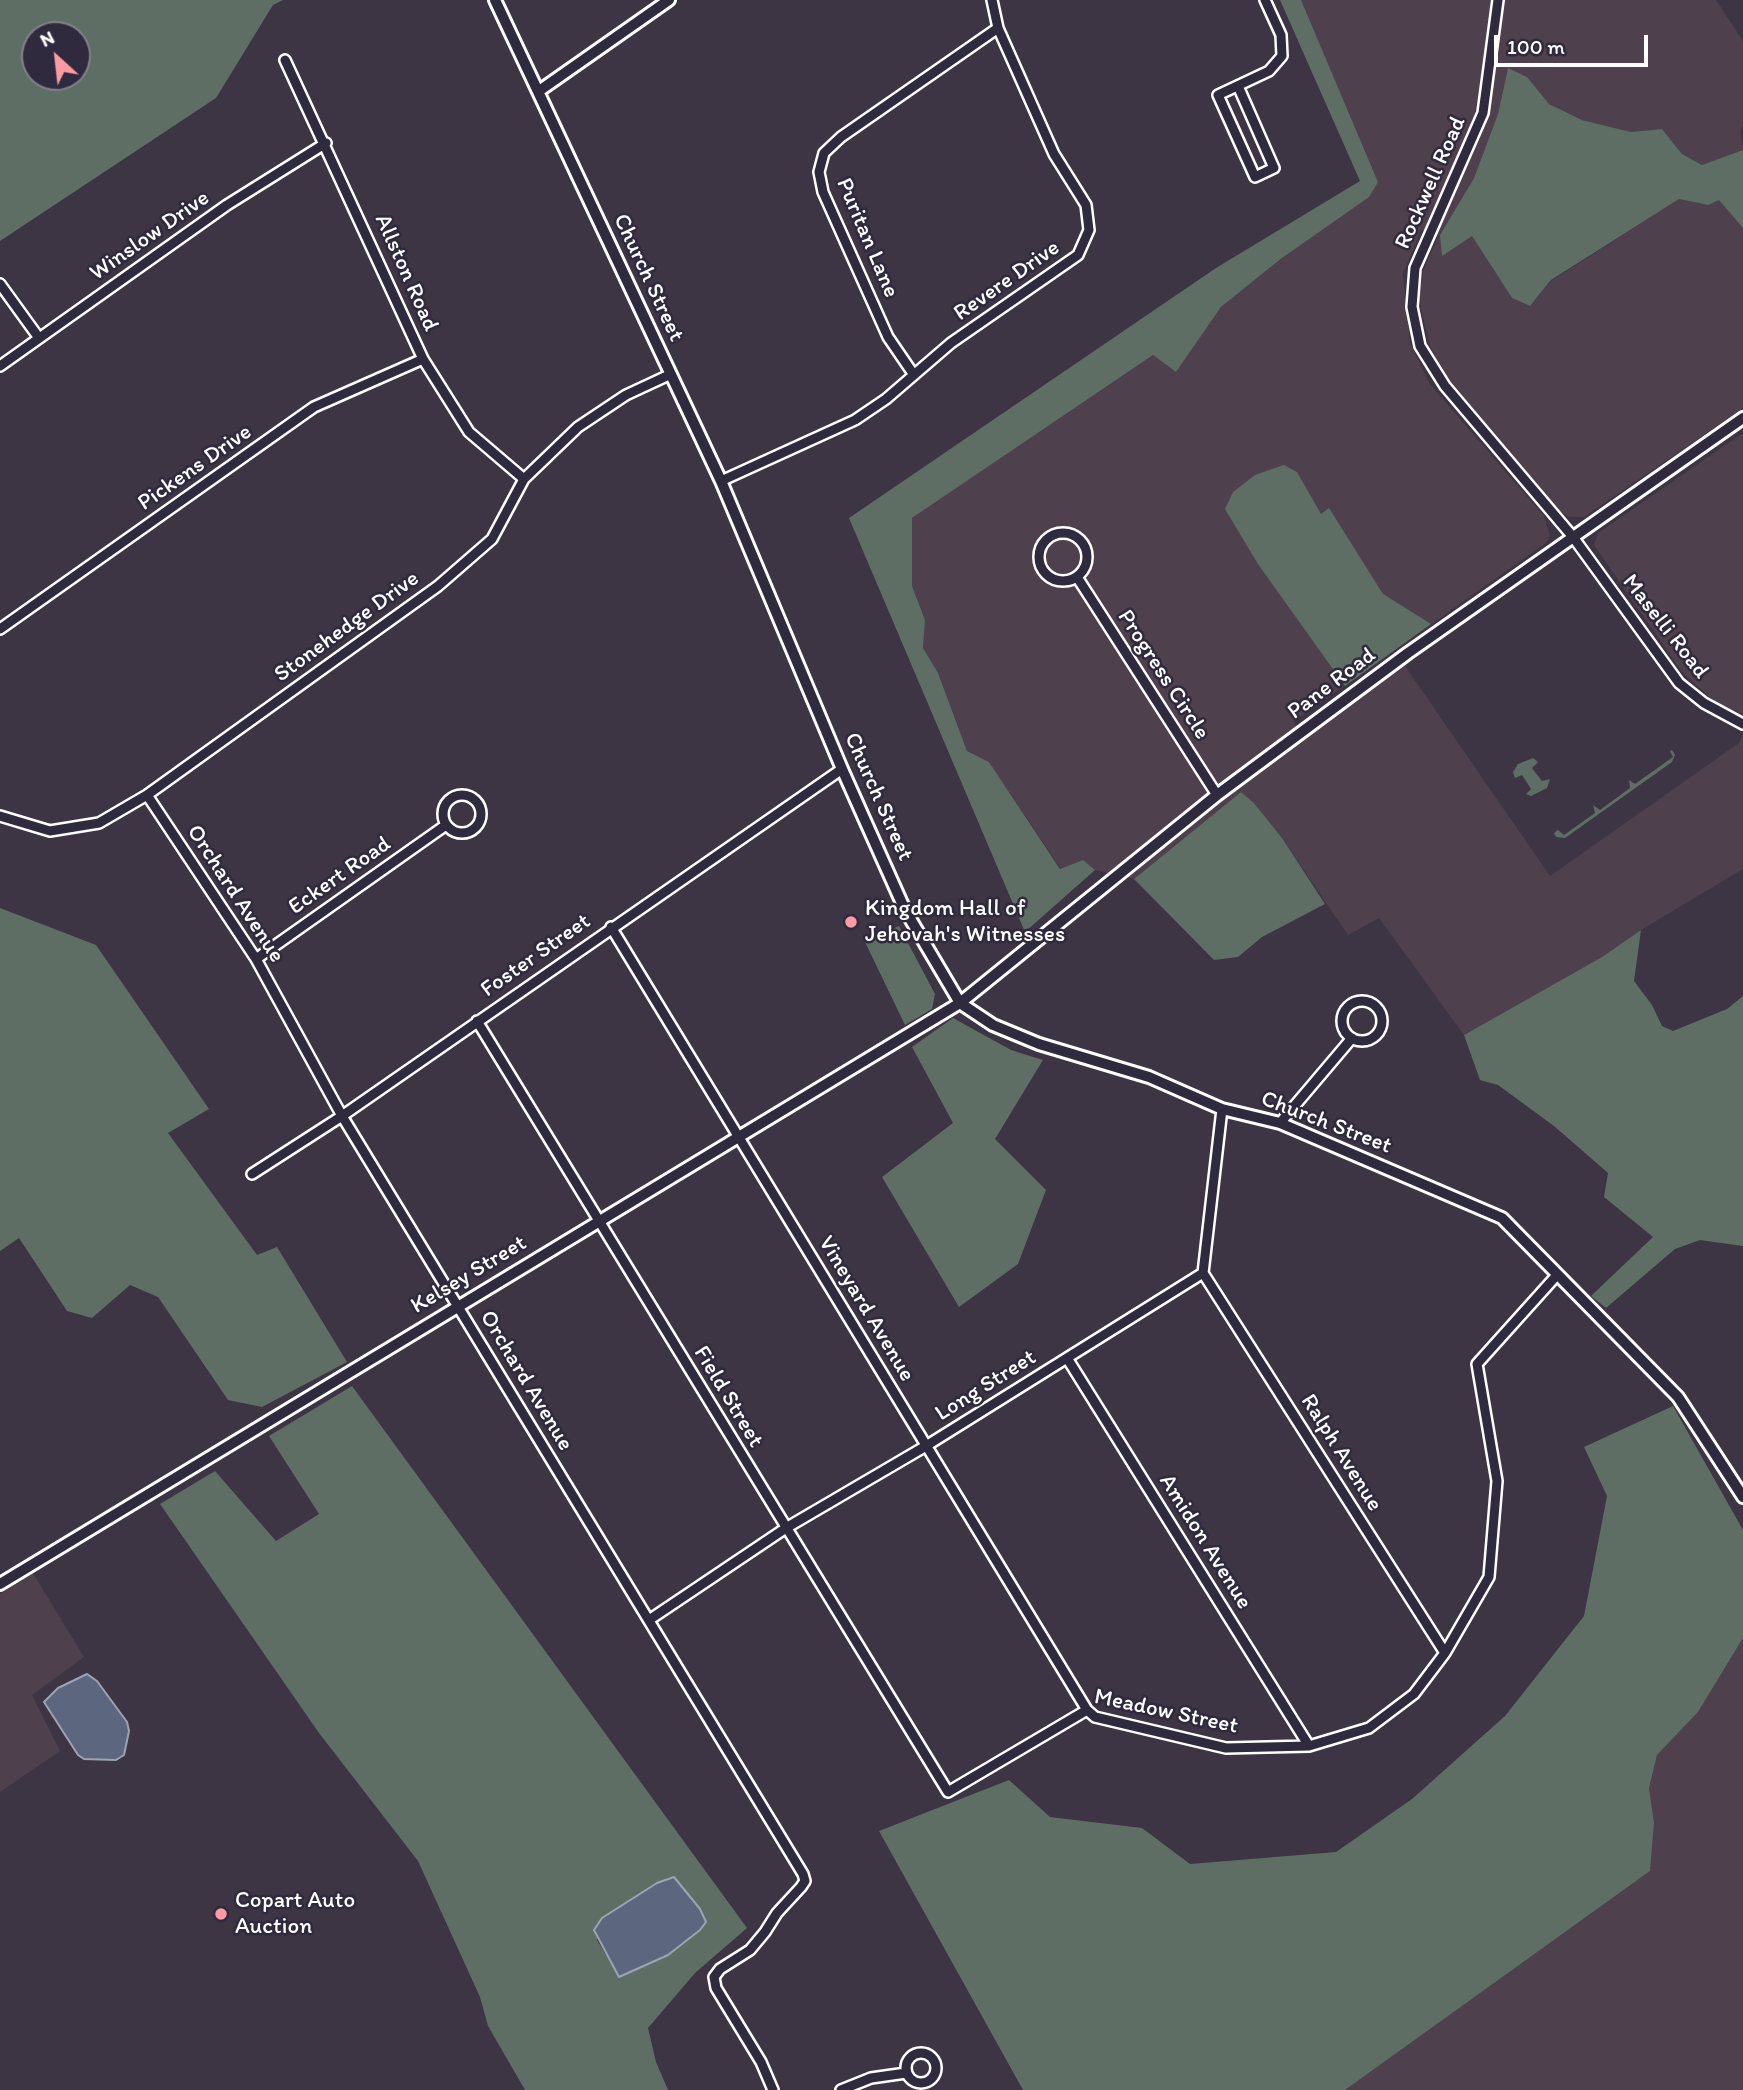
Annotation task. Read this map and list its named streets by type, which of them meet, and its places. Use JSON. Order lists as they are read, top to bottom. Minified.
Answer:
{"streets":{"street":["Rockwell Road","Winslow Drive","Puritan Lane","Allston Road","Church Street","Revere Drive","Pickens Drive","Stonehedge Drive","Maselli Road","Progress Circle","Pane Road","Eckert Road","Orchard Avenue","Foster Street","Kelsey Street","Vineyard Avenue","Long Street","Field Street","Ralph Avenue","Amidon Avenue","Meadow Street"]},"crossings":[["Rockwell Road","Maselli Road"],["Rockwell Road","Pane Road"],["Winslow Drive","Allston Road"],["Puritan Lane","Revere Drive"],["Allston Road","Pickens Drive"],["Allston Road","Stonehedge Drive"],["Church Street","Revere Drive"],["Church Street","Stonehedge Drive"],["Church Street","Pane Road"],["Church Street","Foster Street"],["Church Street","Kelsey Street"],["Church Street","Meadow Street"],["Stonehedge Drive","Orchard Avenue"],["Maselli Road","Pane Road"],["Progress Circle","Pane Road"],["Pane Road","Kelsey Street"],["Eckert Road","Orchard Avenue"],["Orchard Avenue","Foster Street"],["Orchard Avenue","Kelsey Street"],["Orchard Avenue","Long Street"],["Foster Street","Vineyard Avenue"],["Foster Street","Field Street"],["Kelsey Street","Vineyard Avenue"],["Kelsey Street","Field Street"],["Vineyard Avenue","Long Street"],["Vineyard Avenue","Meadow Street"],["Long Street","Field Street"],["Long Street","Ralph Avenue"],["Long Street","Amidon Avenue"],["Field Street","Meadow Street"],["Ralph Avenue","Meadow Street"],["Amidon Avenue","Meadow Street"]],"places":["Kingdom Hall of Jehovah's Witnesses","Copart Auto Auction"],"scale_bar":"100 m","north":"top left"}
